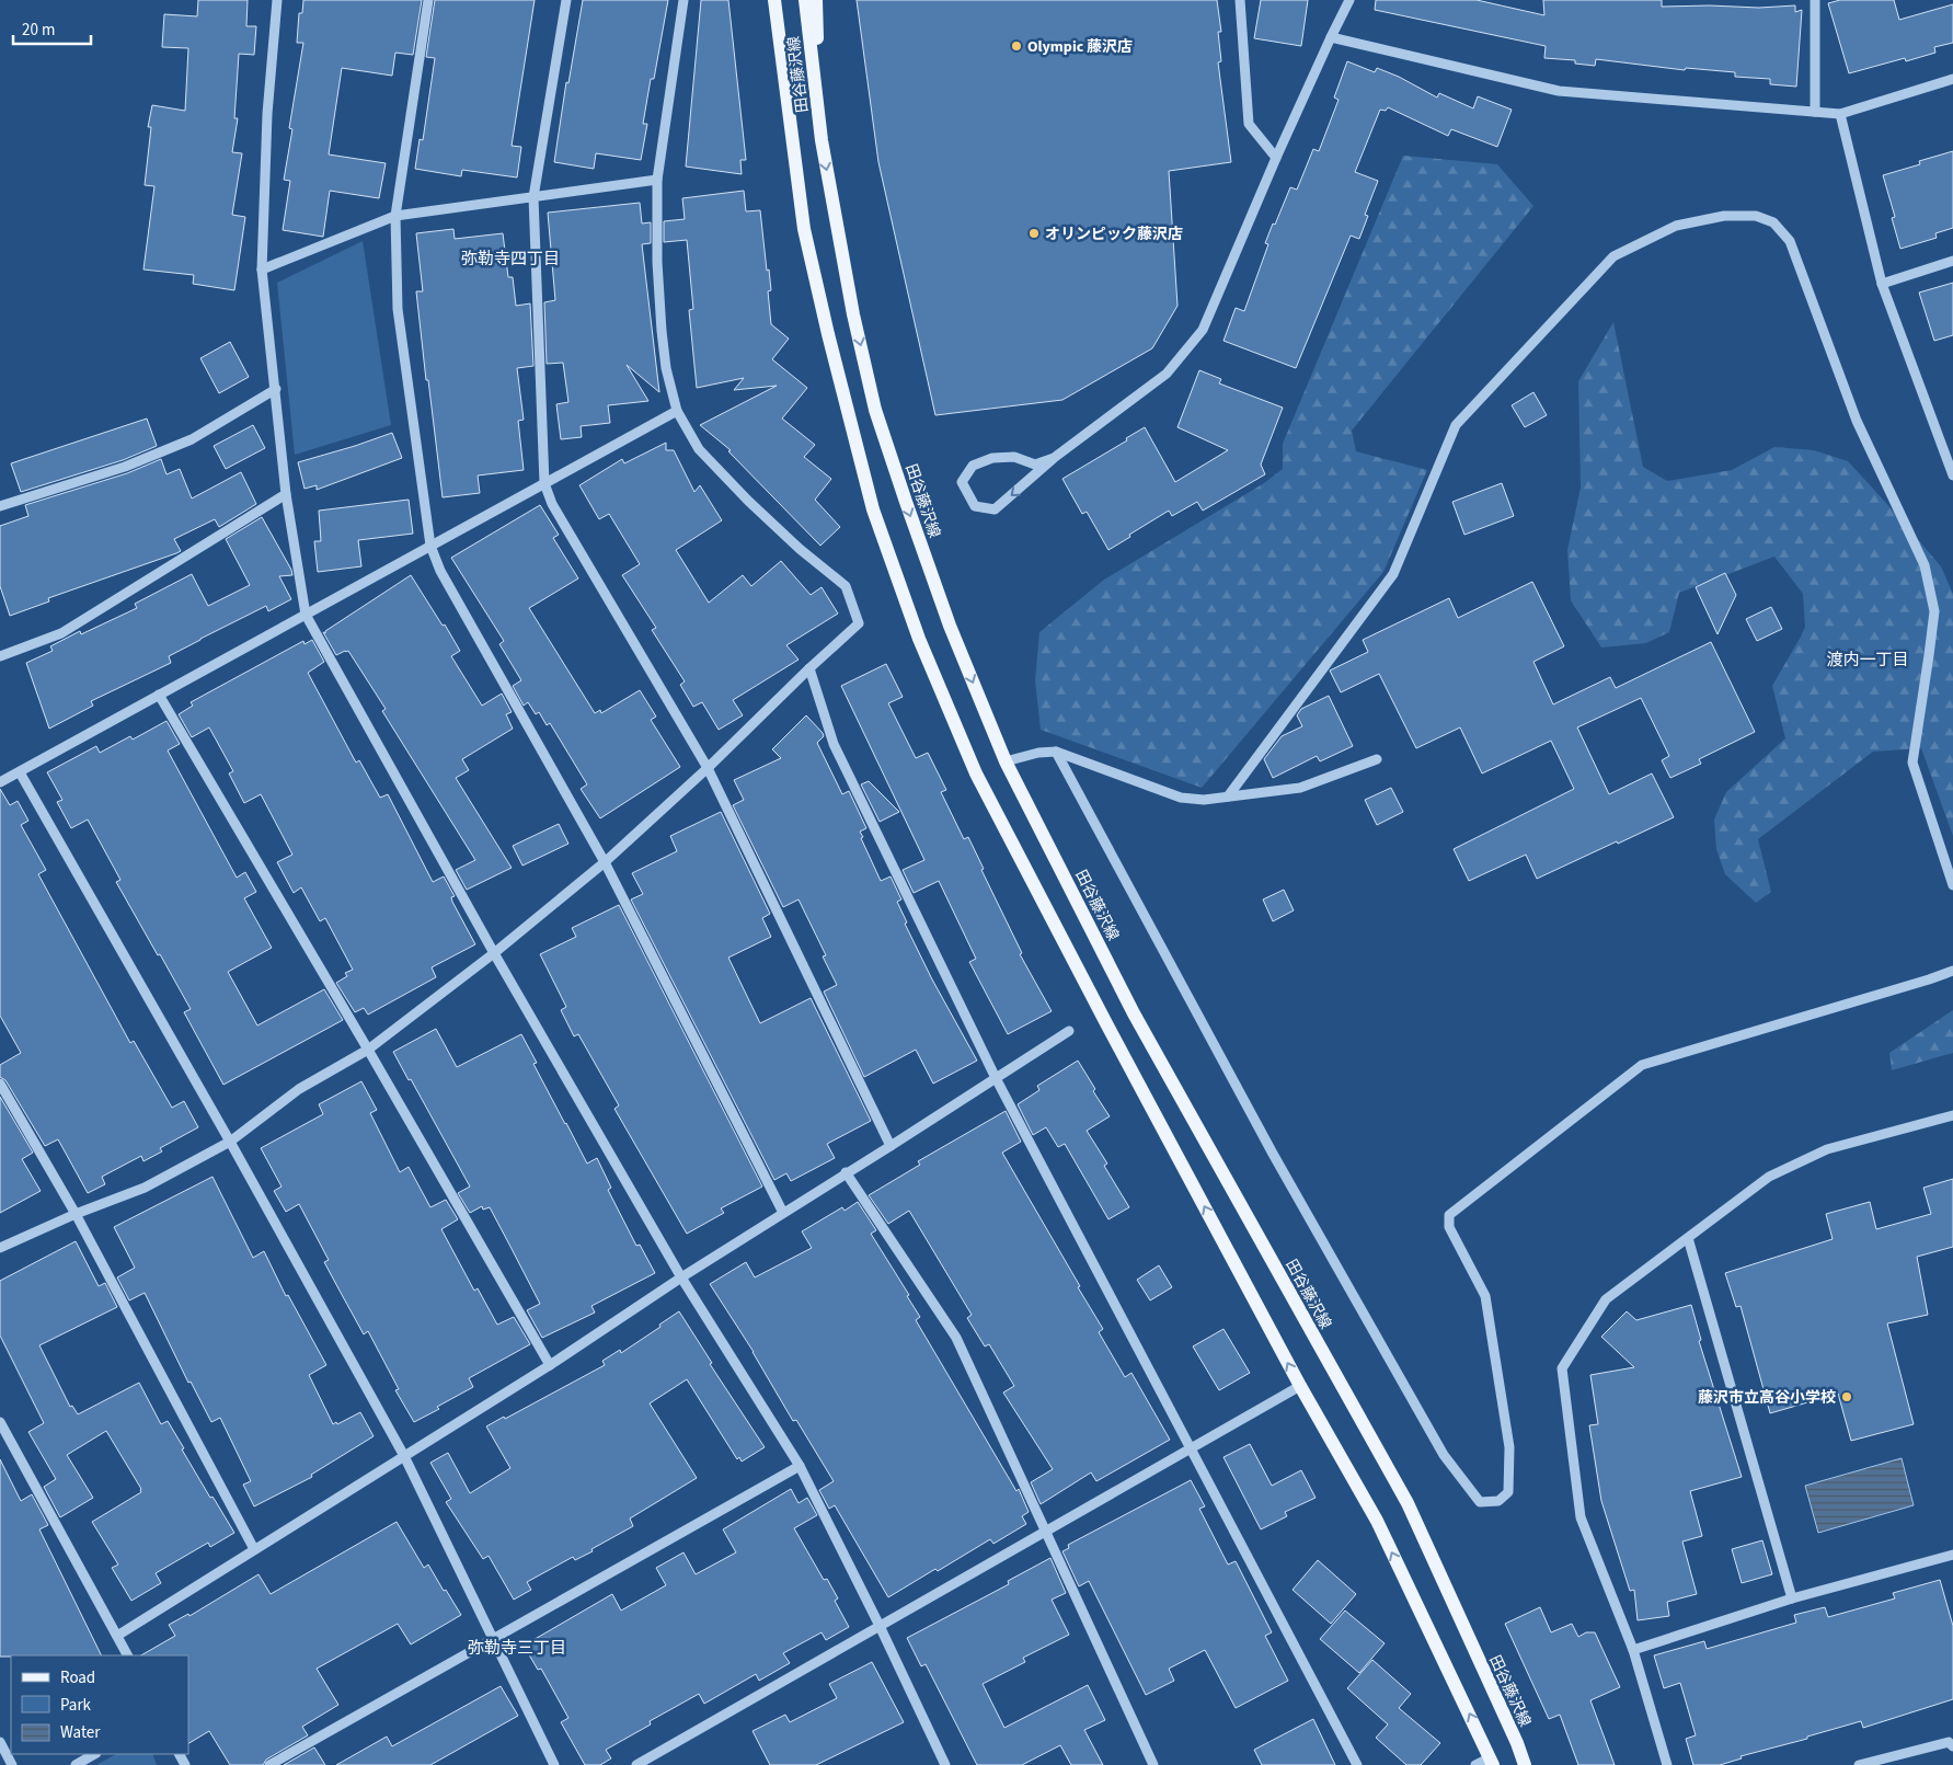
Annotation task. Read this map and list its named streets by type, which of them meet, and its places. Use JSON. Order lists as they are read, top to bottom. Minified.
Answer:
{"streets":{"main road":["田谷藤沢線"]},"districts":["弥勒寺四丁目","渡内一丁目","弥勒寺三丁目"],"places":["Olympic 藤沢店","オリンピック藤沢店","藤沢市立高谷小学校"],"legend":["Road","Park","Water"],"scale_bar":"20 m"}
